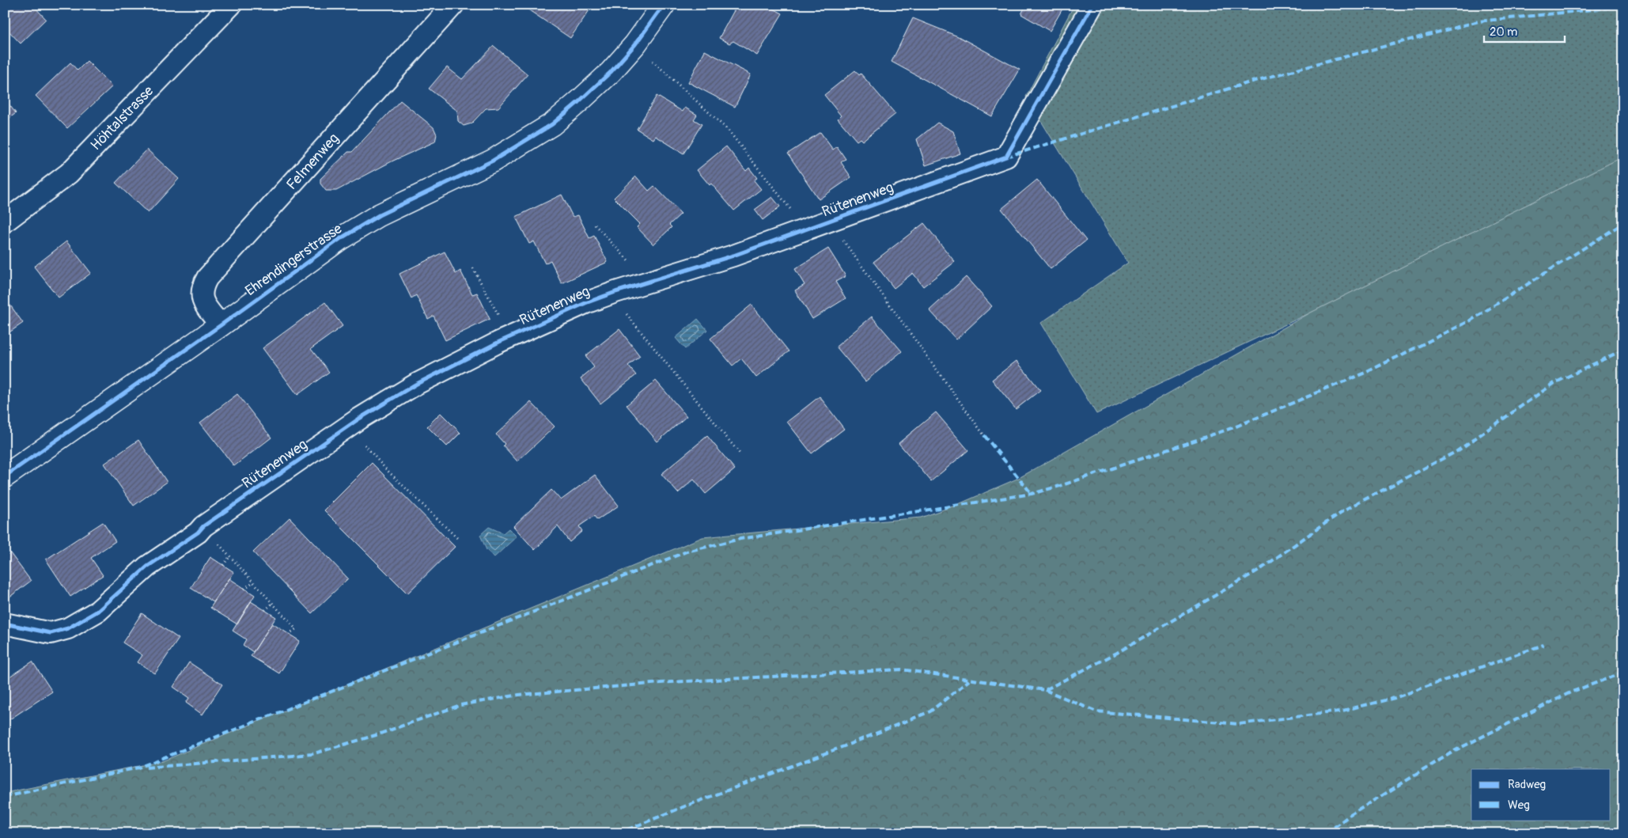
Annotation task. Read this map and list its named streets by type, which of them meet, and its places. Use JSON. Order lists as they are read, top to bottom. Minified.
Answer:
{"streets":{"main road":["Ehrendingerstrasse"],"street":["Höhtalstrasse","Felmenweg","Rütenenweg"]},"crossings":[["Felmenweg","Ehrendingerstrasse"]],"legend":["Radweg","Weg"],"scale_bar":"20 m"}
